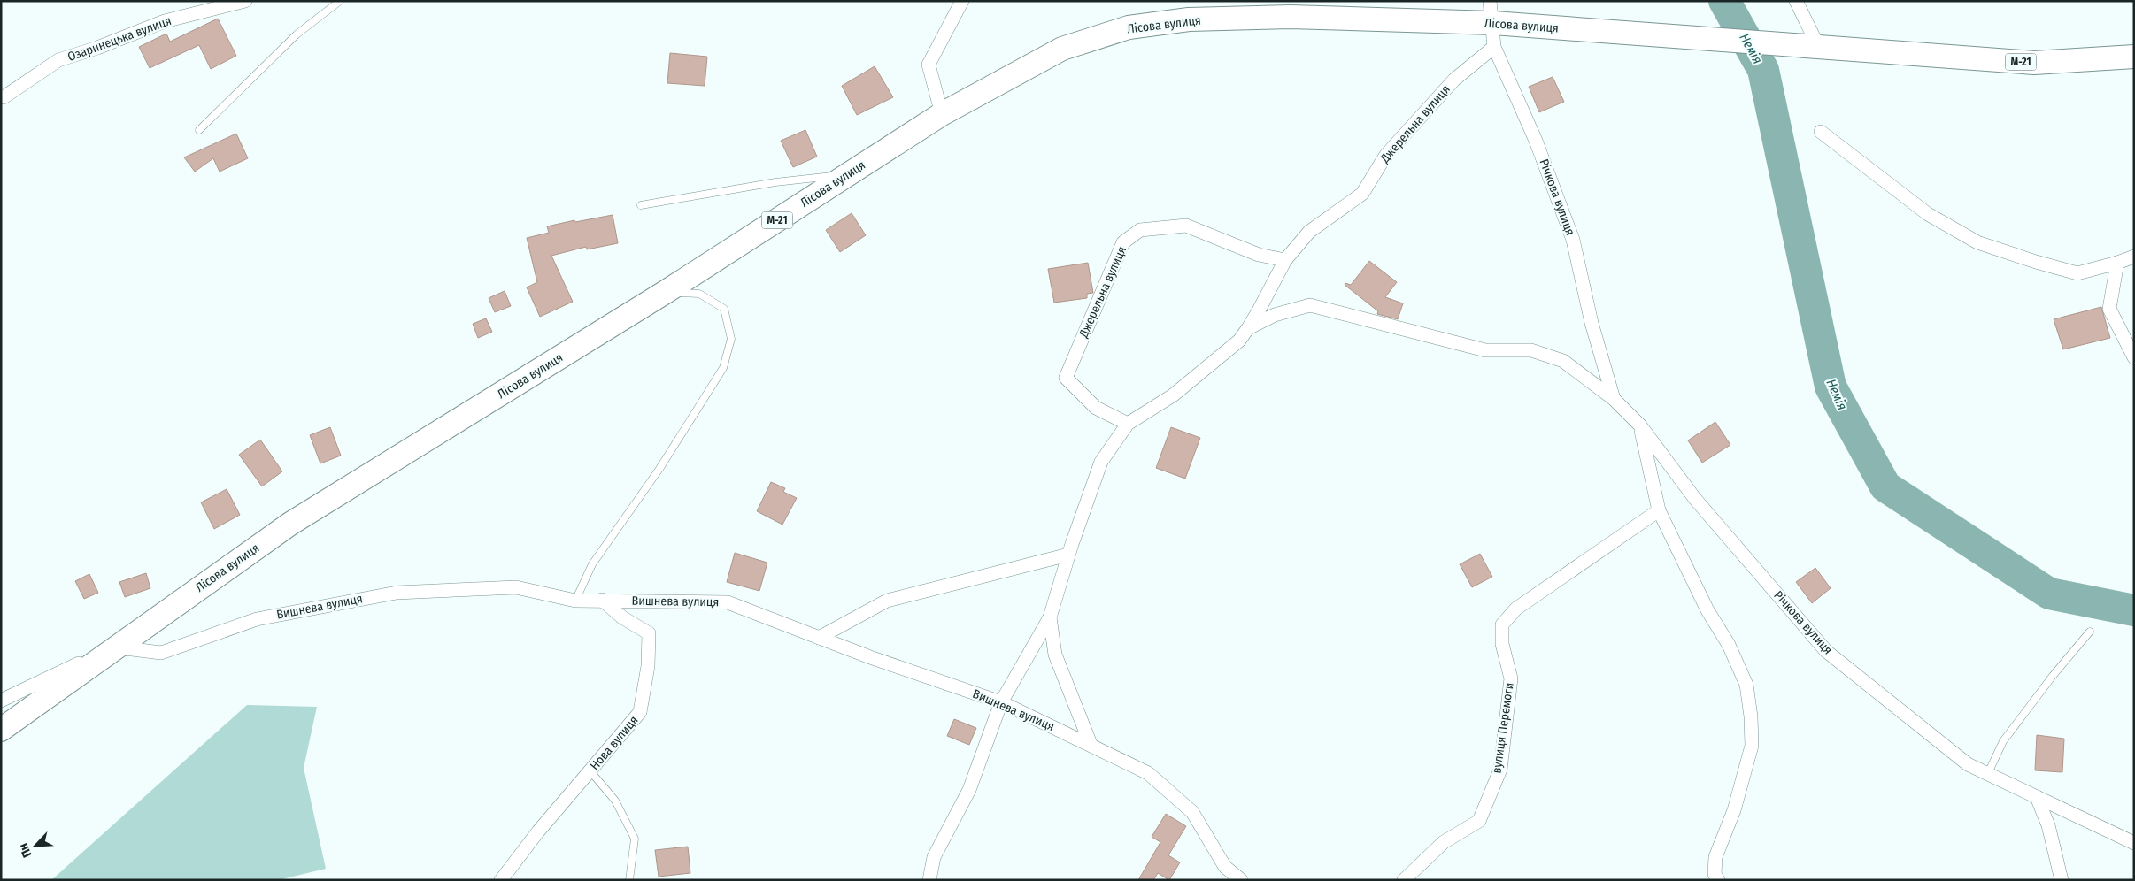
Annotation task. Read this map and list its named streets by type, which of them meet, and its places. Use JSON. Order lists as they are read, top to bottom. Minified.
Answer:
{"streets":{"highway":["Лісова вулиця","М-21"],"street":["Озаринецька вулиця","Джерельна вулиця","Річкова вулиця","Вишнева вулиця","вулиця Перемоги","Нова вулиця"]},"crossings":[["Лісова вулиця","М-21"],["Лісова вулиця","Річкова вулиця"],["Лісова вулиця","Вишнева вулиця"],["Джерельна вулиця","Річкова вулиця"],["Джерельна вулиця","Вишнева вулиця"],["Вишнева вулиця","Нова вулиця"]],"water":["Немія"],"north":"bottom left"}
